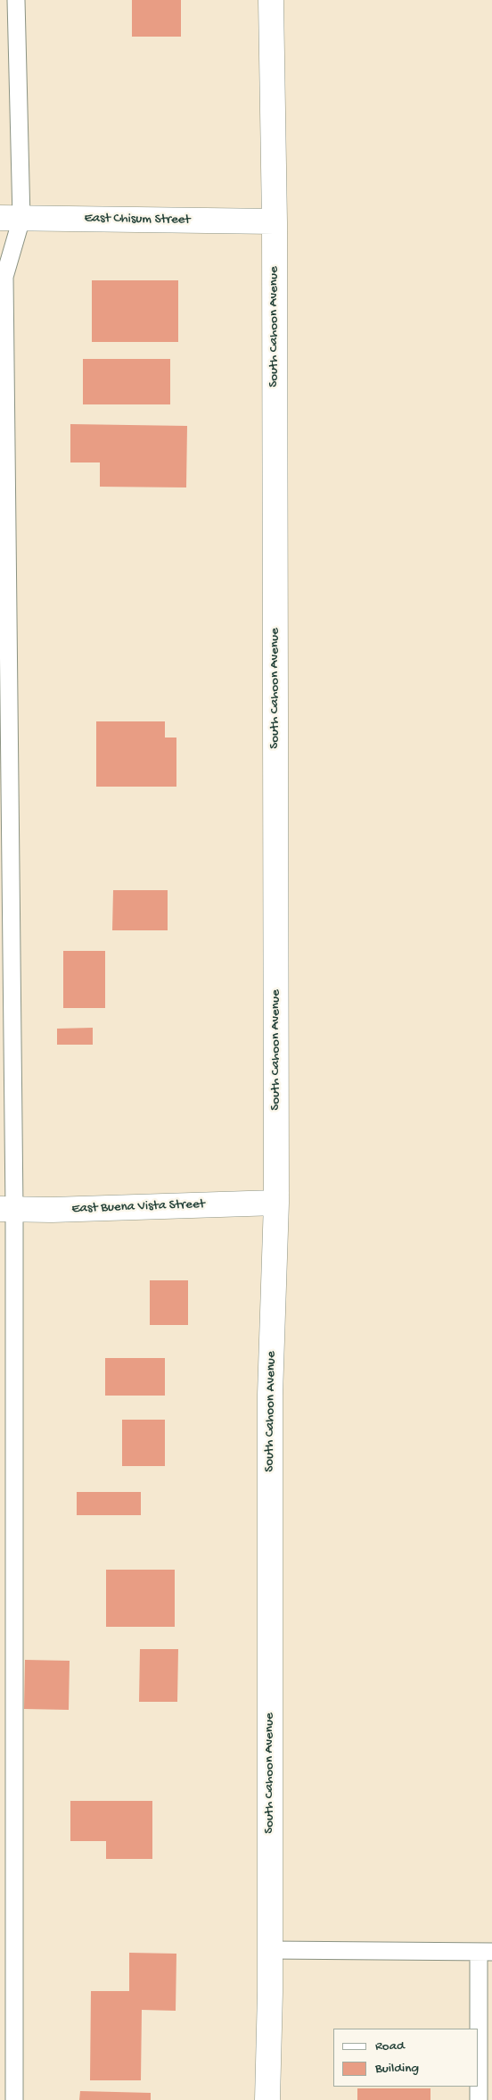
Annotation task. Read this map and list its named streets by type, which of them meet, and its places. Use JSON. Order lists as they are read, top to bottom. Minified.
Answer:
{"streets":{"street":["East Chisum Street","South Cahoon Avenue","East Buena Vista Street"]},"crossings":[["East Chisum Street","South Cahoon Avenue"],["South Cahoon Avenue","East Buena Vista Street"]],"legend":["Road","Building"]}
